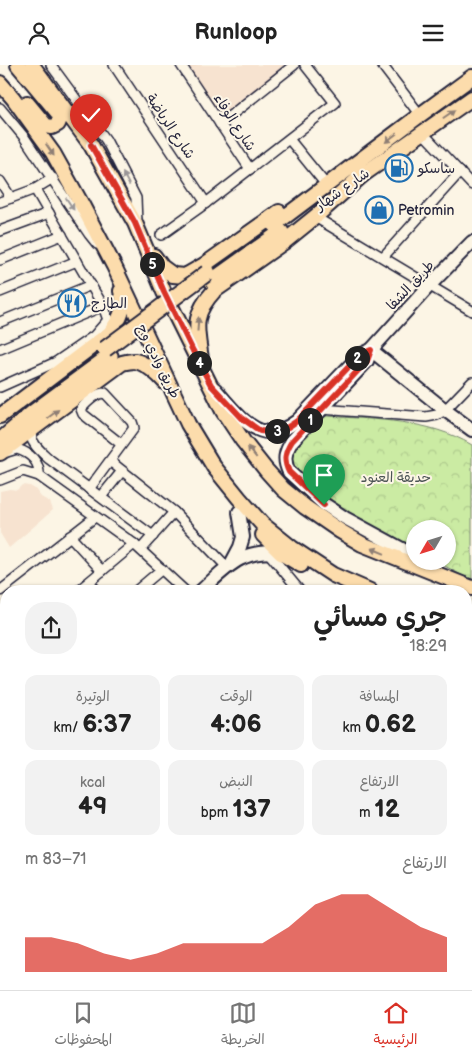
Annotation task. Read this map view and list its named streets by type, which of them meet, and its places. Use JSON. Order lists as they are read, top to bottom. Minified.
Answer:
{"streets":{"main road":["شارع شهار","طريق وادي وج"],"street":["شارع الوفاء","شارع الرياضة","طريق الشفا"]},"parks":["حديقة العنود"],"places":{"fuel station":["ساسكو"],"shop":["Petromin"],"restaurant":["الطازج"]},"north":"bottom left","page":{"header":"Runloop","pins":["5","2","4","1","3"],"heading":["جري مسائي","18:29"],"stats":[["المسافة","0.62 km"],["الوقت","4:06"],["الوتيرة","6:37 /km"],["الارتفاع","12 m"],["النبض","137 bpm"],["kcal","49"]],"chart":["الارتفاع","71–83 m"],"tabs":["الرئيسية","الخريطة","المحفوظات"]}}
